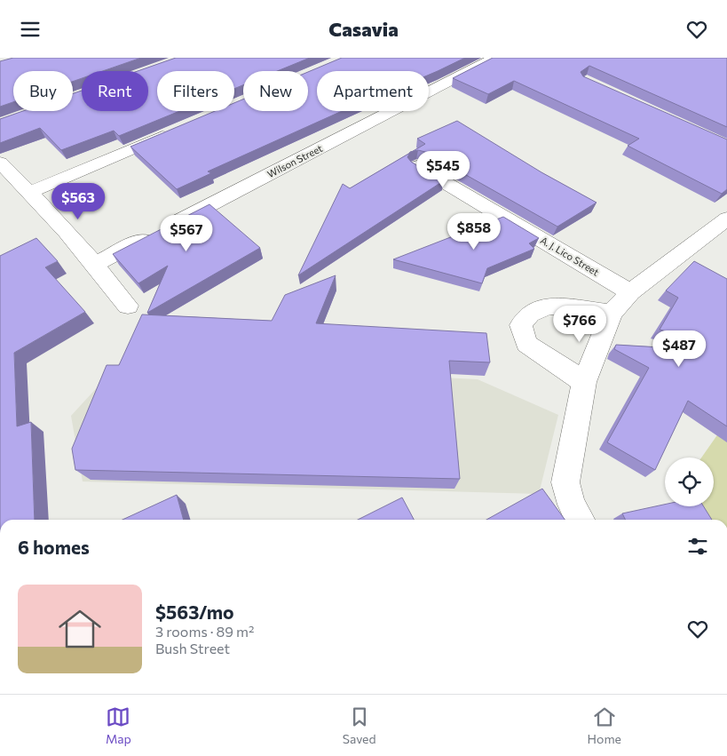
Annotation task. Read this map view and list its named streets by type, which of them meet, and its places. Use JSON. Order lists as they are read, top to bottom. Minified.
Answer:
{"streets":{"street":["Wilson Street","A. J. Lico Street"]},"page":{"header":"Casavia","chip":["Buy","Rent","Filters","New","Apartment"],"price":["$545","$563","$858","$567","$766","$487"],"heading":"6 homes","list":[{"name":"$563/mo","note":"3 rooms · 89 m² · Bush Street"}],"tabs":["Map","Saved","Home"]}}
